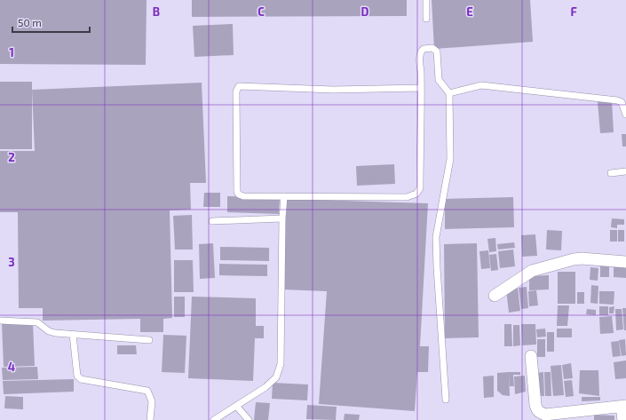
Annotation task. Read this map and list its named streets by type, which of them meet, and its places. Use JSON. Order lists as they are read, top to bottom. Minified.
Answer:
{"scale_bar":"50 m","grid":{"columns":["B","C","D","E","F"],"rows":["1","2","3","4"]}}
